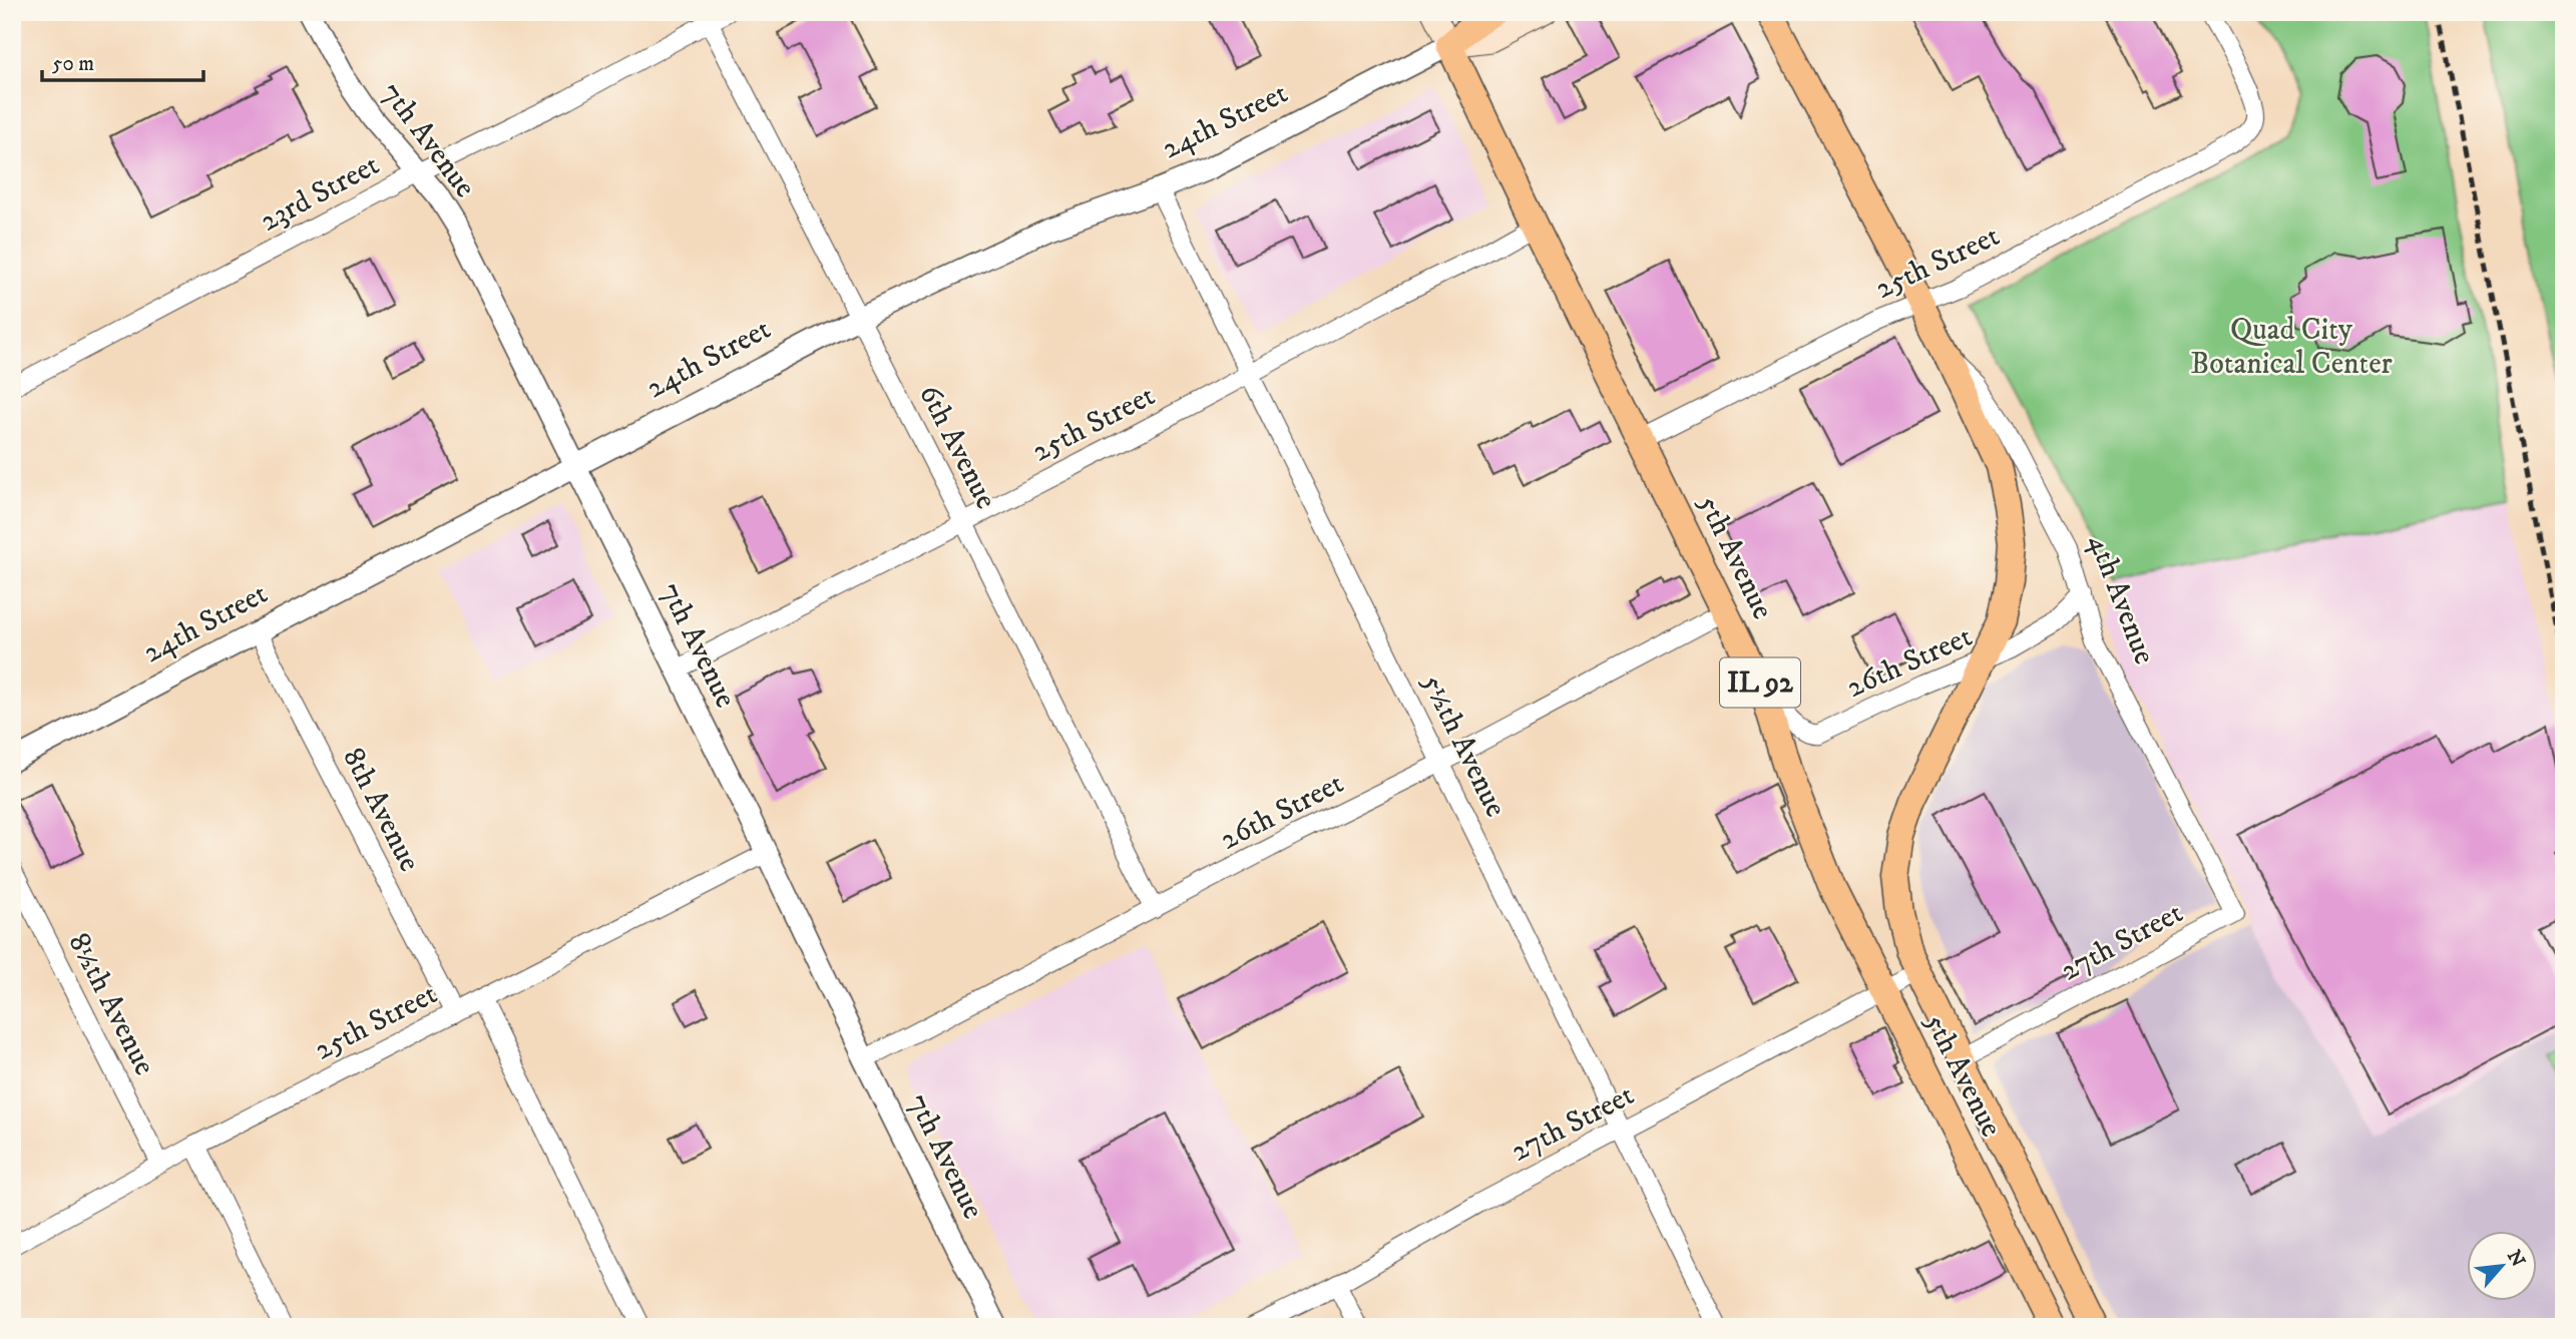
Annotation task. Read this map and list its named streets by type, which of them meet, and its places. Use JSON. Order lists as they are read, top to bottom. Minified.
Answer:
{"streets":{"main road":["24th Street","5th Avenue","IL 92"],"street":["7th Avenue","23rd Street","25th Street","6th Avenue","4th Avenue","26th Street","5½th Avenue","8th Avenue","27th Street","8½th Avenue"]},"crossings":[["24th Street","7th Avenue"],["24th Street","6th Avenue"],["24th Street","5th Avenue"],["24th Street","5½th Avenue"],["24th Street","8th Avenue"],["7th Avenue","23rd Street"],["7th Avenue","25th Street"],["7th Avenue","26th Street"],["23rd Street","6th Avenue"],["25th Street","6th Avenue"],["25th Street","5th Avenue"],["25th Street","5½th Avenue"],["25th Street","8th Avenue"],["25th Street","8½th Avenue"],["6th Avenue","26th Street"],["5th Avenue","4th Avenue"],["5th Avenue","26th Street"],["5th Avenue","27th Street"],["4th Avenue","26th Street"],["4th Avenue","27th Street"],["26th Street","5½th Avenue"],["5½th Avenue","27th Street"]],"parks":["Quad City Botanical Center"],"scale_bar":"50 m","north":"top right"}
